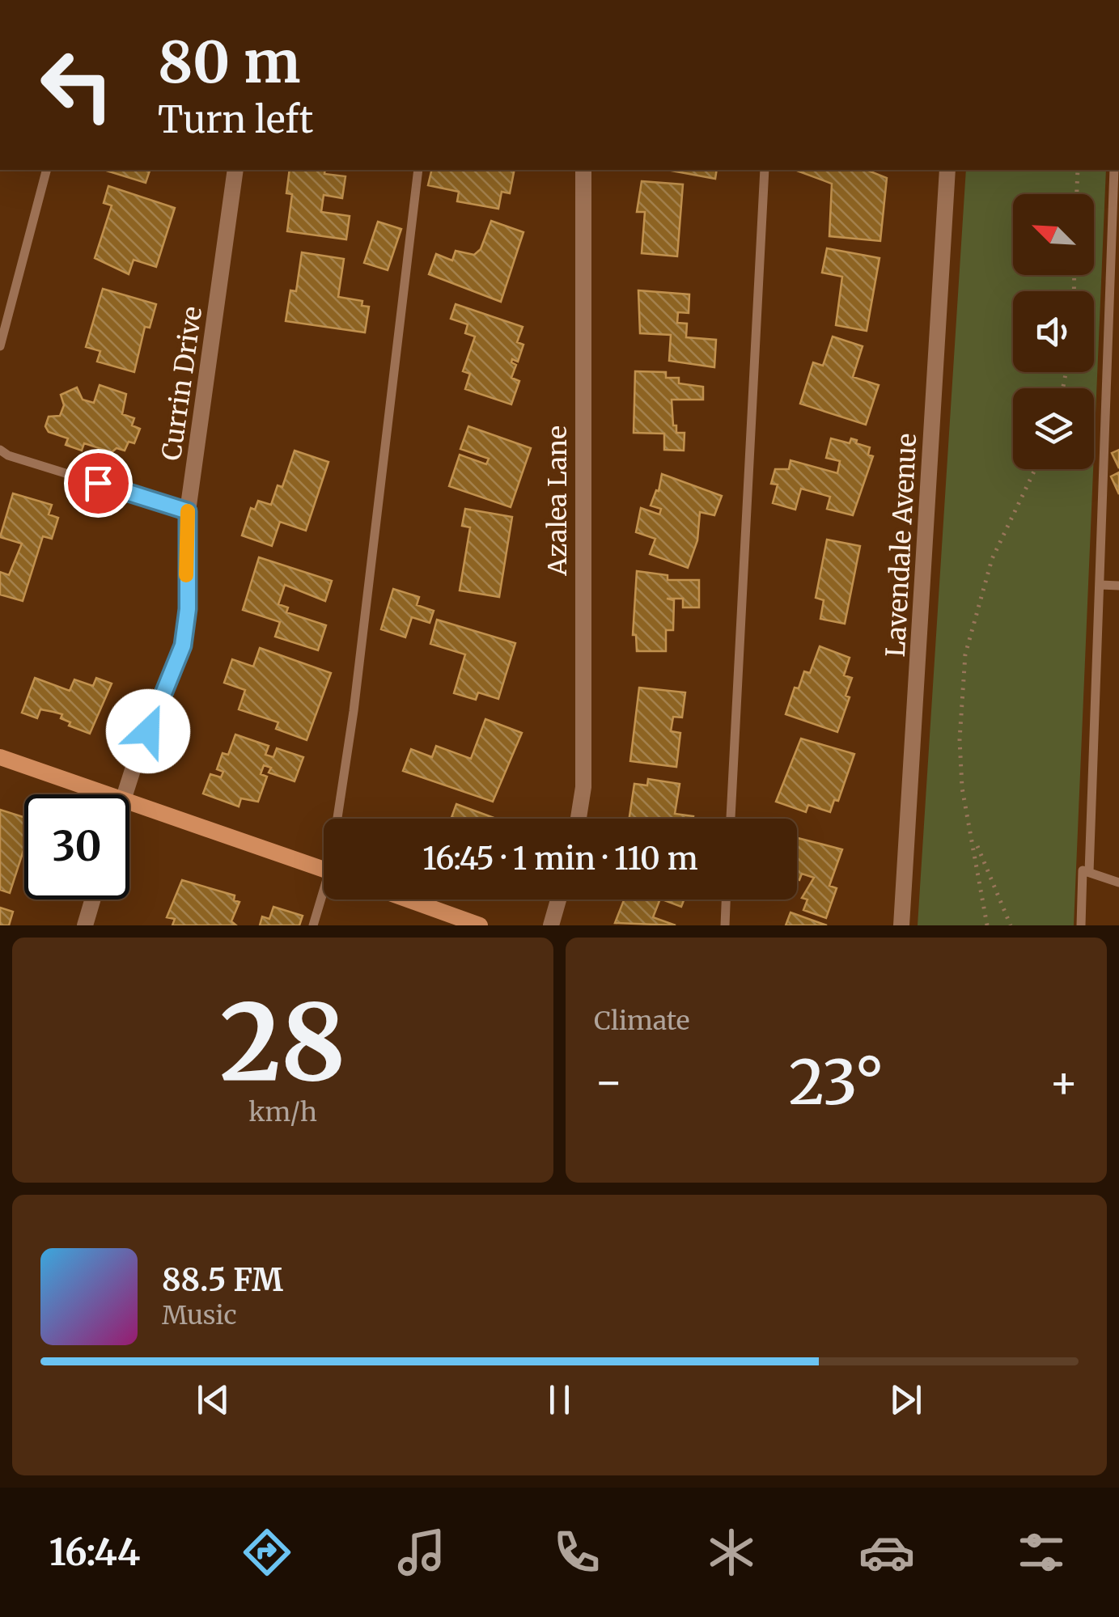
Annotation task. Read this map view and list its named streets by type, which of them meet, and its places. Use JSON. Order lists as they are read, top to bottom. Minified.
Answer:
{"streets":{"street":["Currin Drive","Azalea Lane","Lavendale Avenue"]},"north":"top left","page":{"turn":["80 m","Turn left"],"limit":"30","trip":"16:45 · 1 min · 110 m","tile":[["28","km/h"],"Climate"],"heat":["−","23°","+"],"song":["88.5 FM","Music"],"tabs":"16:44"}}
